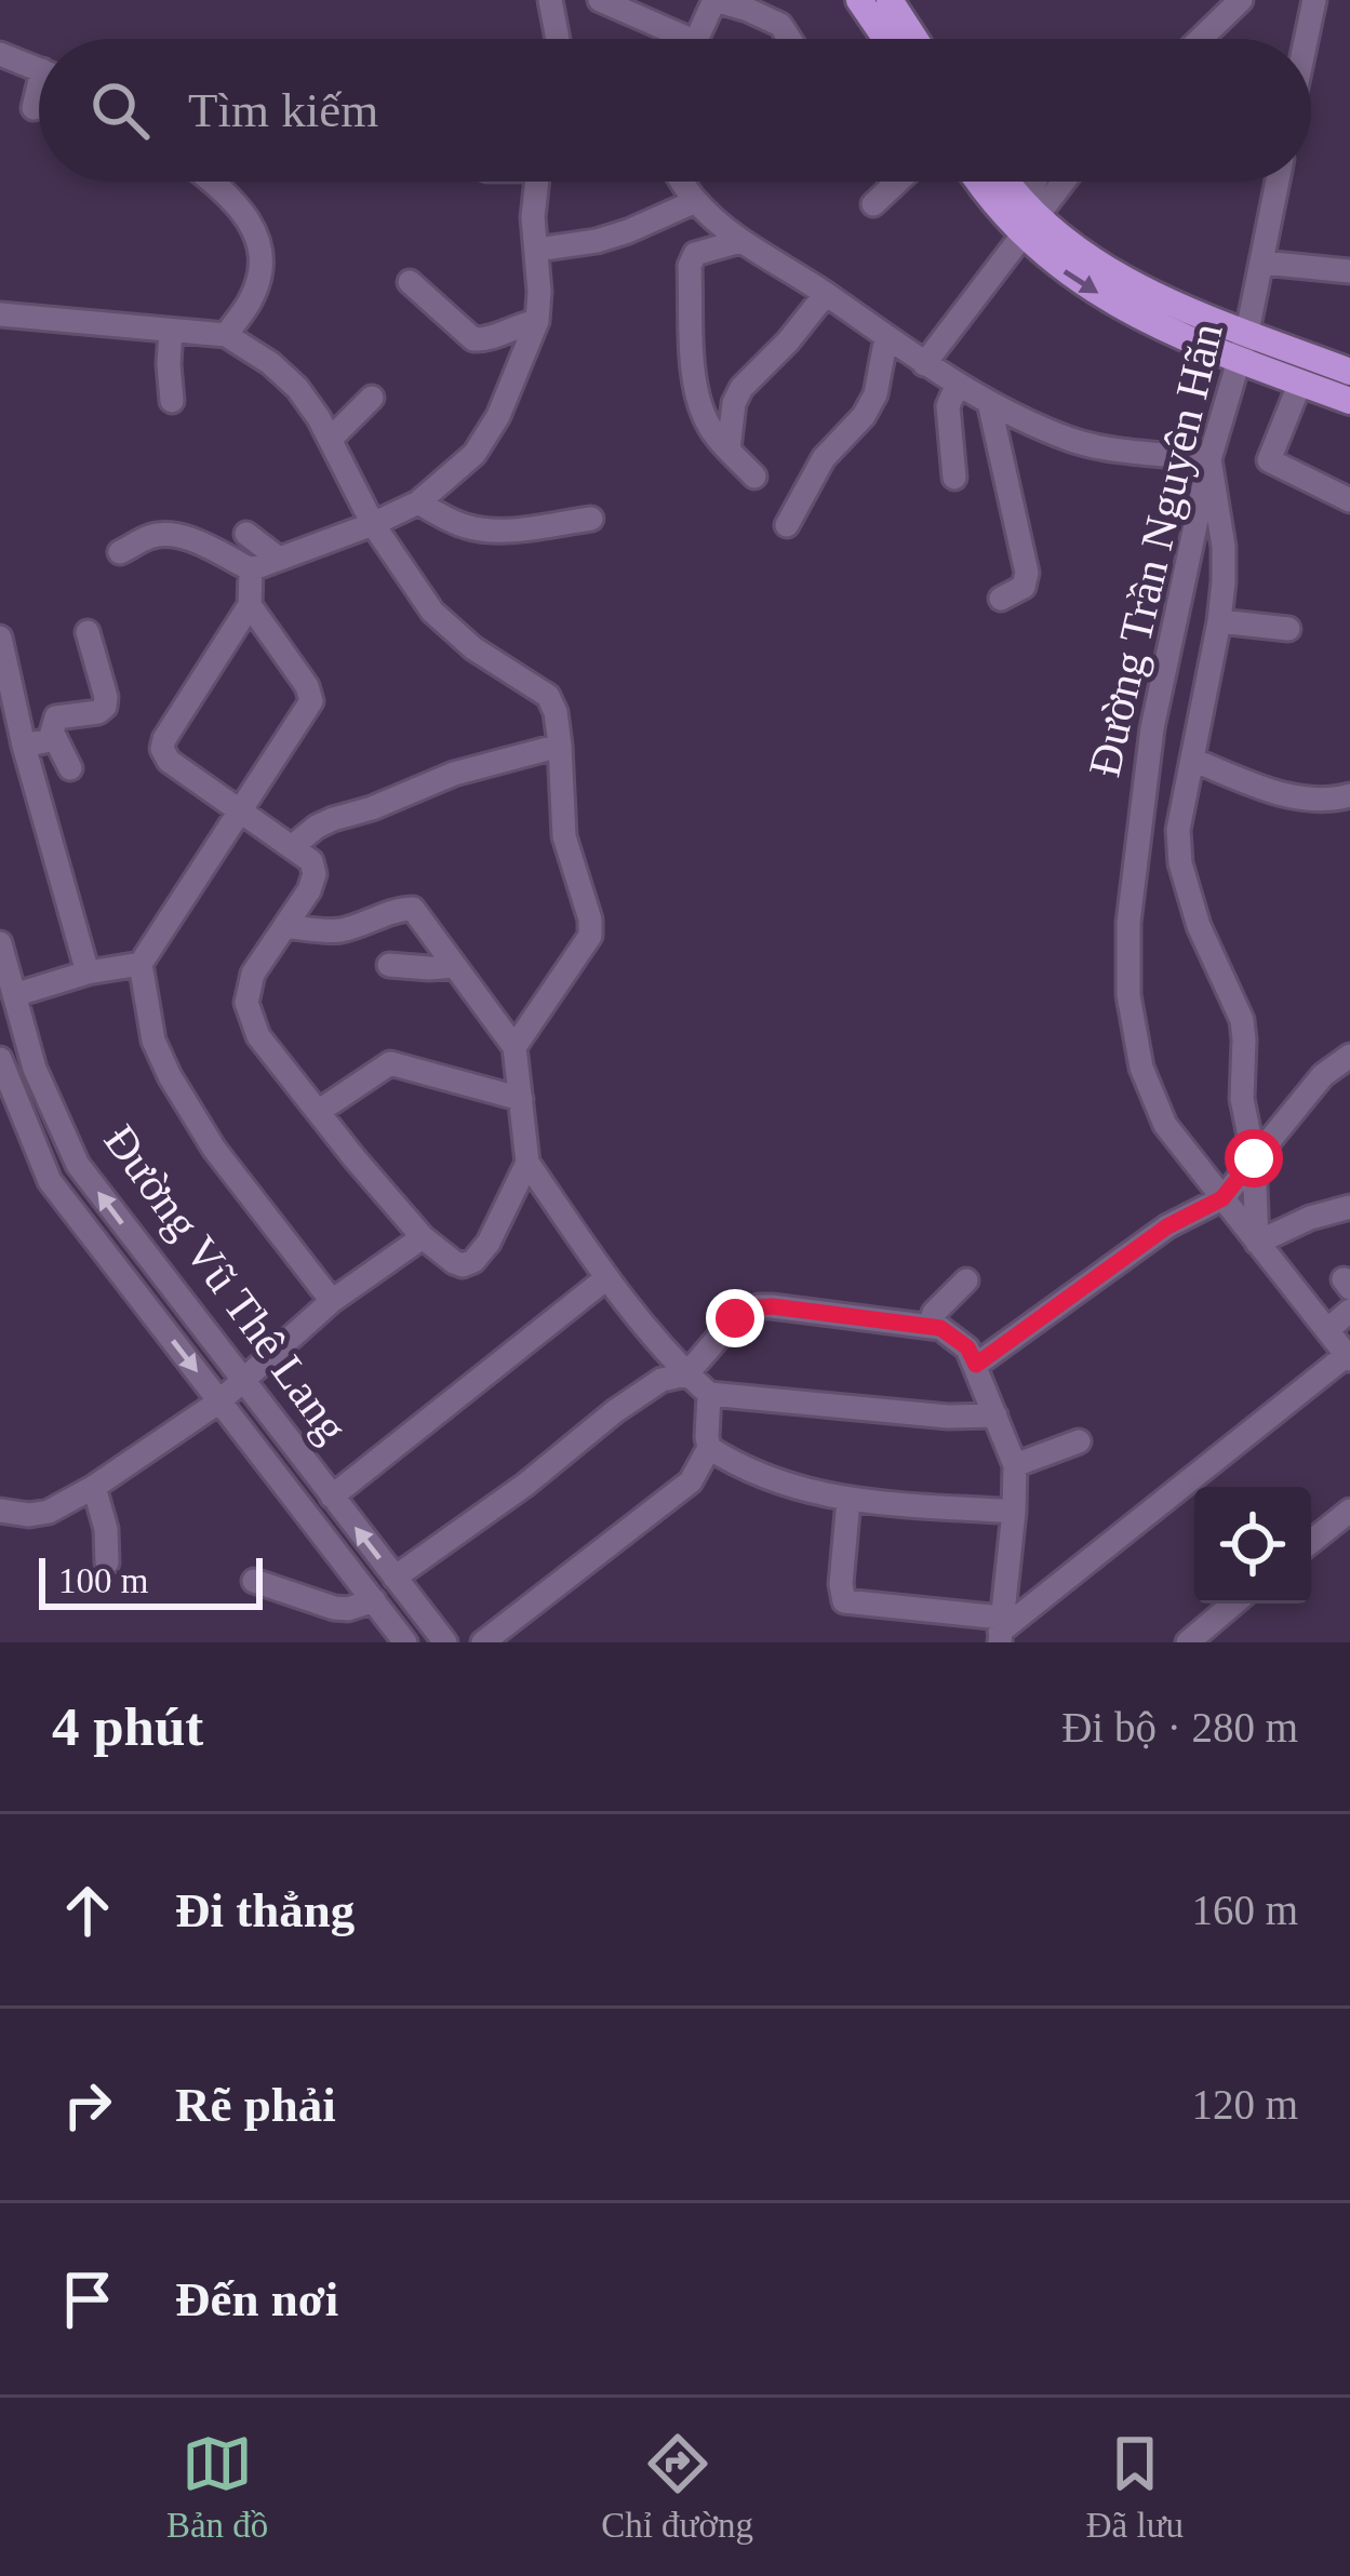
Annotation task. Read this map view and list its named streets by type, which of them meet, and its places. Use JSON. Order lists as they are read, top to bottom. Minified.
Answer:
{"streets":{"street":["Đường Trần Nguyên Hãn","Đường Vũ Thê Lang"]},"scale_bar":"100 m","page":{"search":"Tìm kiếm","scale":"100 m","heading":["4 phút","Đi bộ · 280 m"],"list":[["Đi thẳng","160 m"],["Rẽ phải","120 m"],"Đến nơi"],"nav":["Bản đồ","Chỉ đường","Đã lưu"]}}
